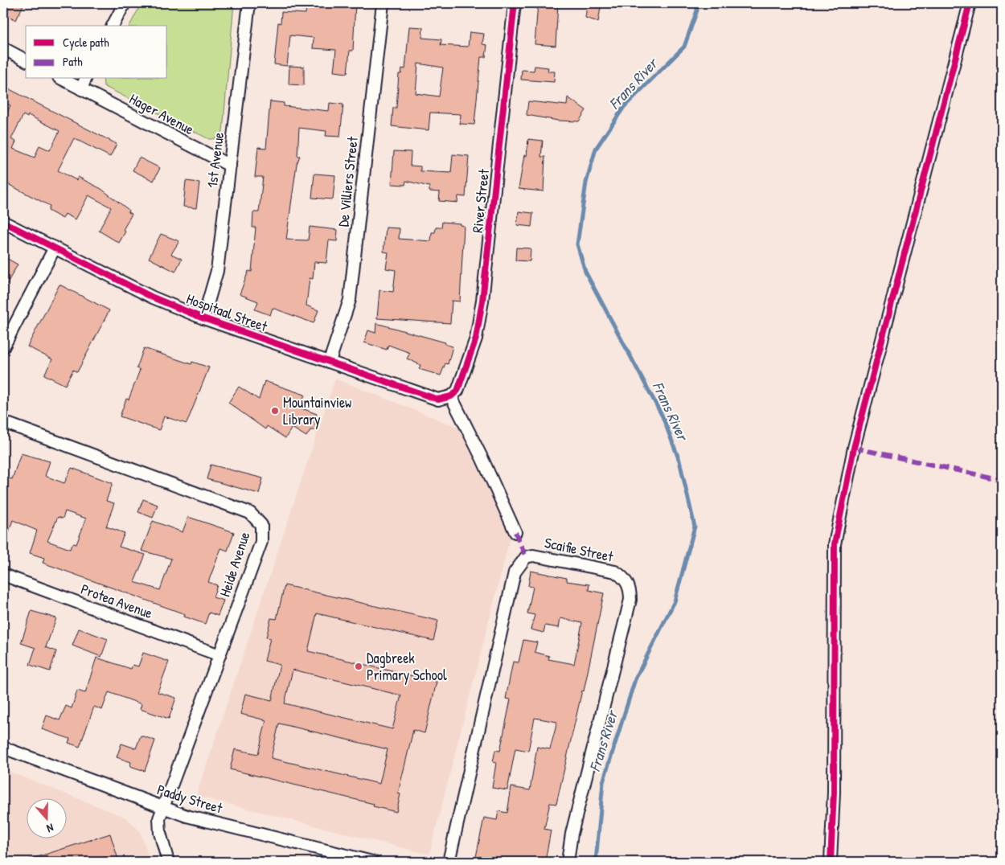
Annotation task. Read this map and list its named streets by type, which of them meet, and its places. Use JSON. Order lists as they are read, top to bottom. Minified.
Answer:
{"streets":{"street":["Hager Avenue","1st Avenue","De Villiers Street","River Street","Hospitaal Street","Scaifie Street","Heide Avenue","Protea Avenue","Paddy Street"]},"crossings":[["Hager Avenue","1st Avenue"],["1st Avenue","Hospitaal Street"],["De Villiers Street","Hospitaal Street"],["River Street","Hospitaal Street"],["Heide Avenue","Protea Avenue"],["Heide Avenue","Paddy Street"]],"water":["Frans River"],"places":["Mountainview Library","Dagbreek Primary School"],"legend":["Cycle path","Path"],"north":"bottom"}
